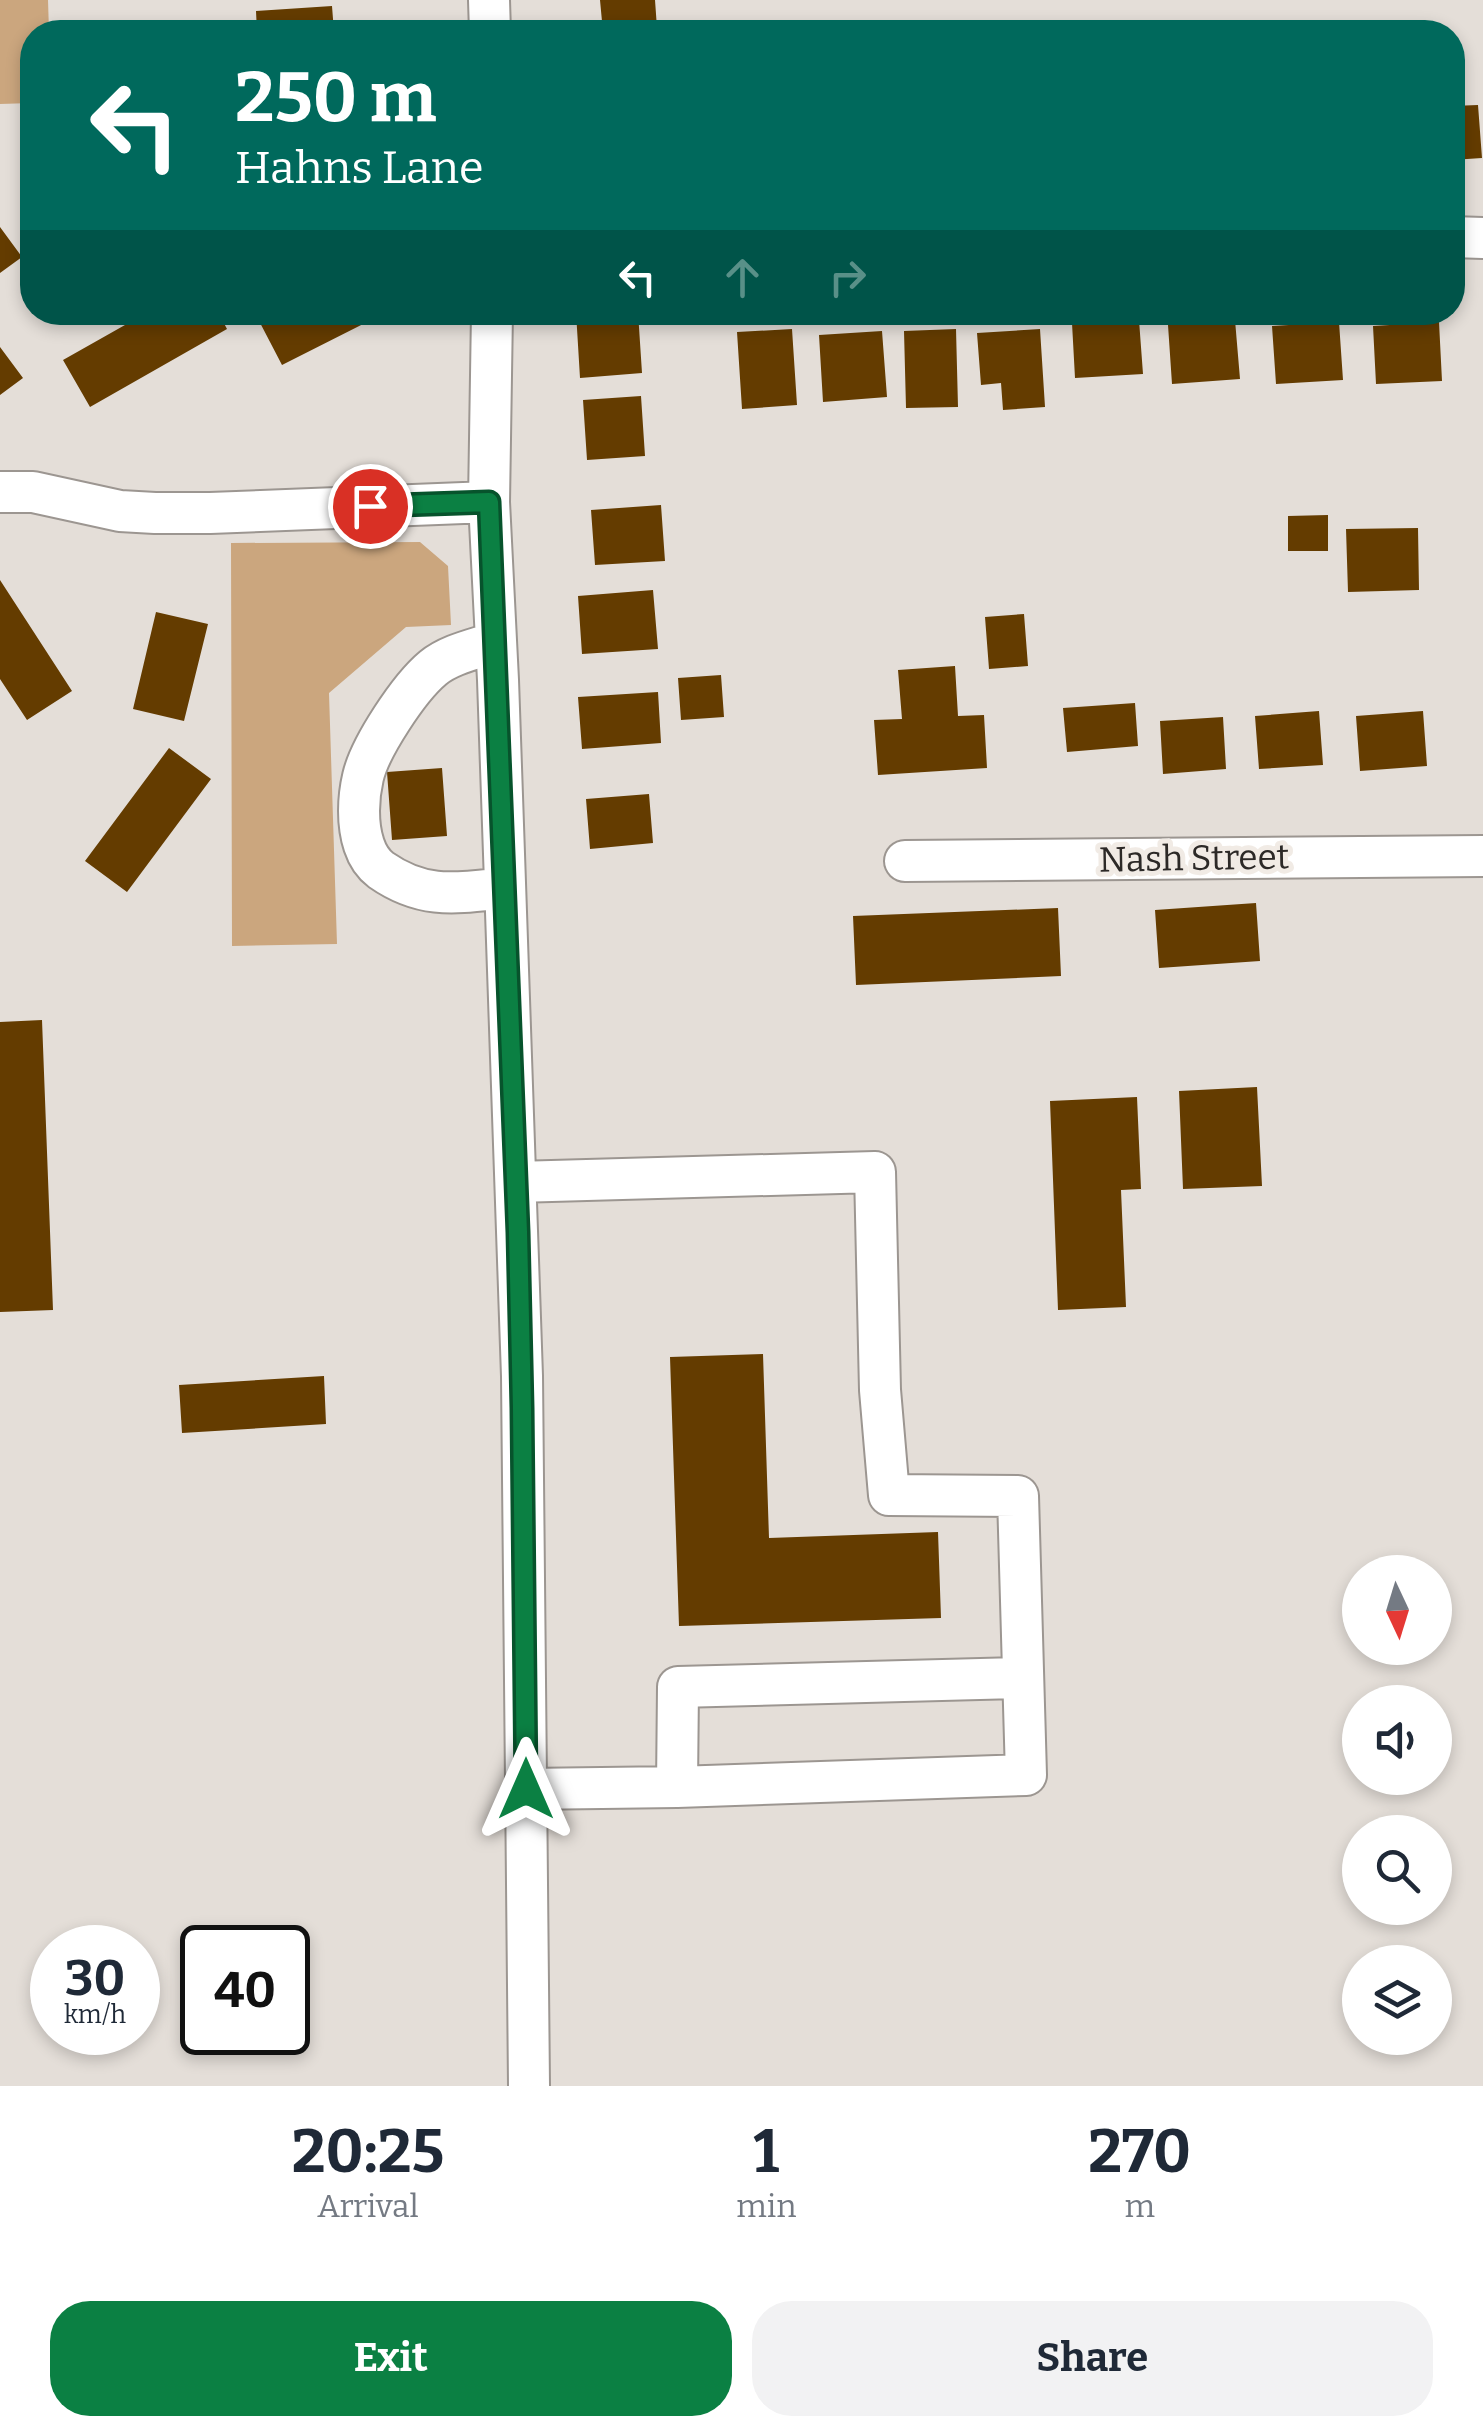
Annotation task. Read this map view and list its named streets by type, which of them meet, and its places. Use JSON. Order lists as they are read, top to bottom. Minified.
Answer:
{"streets":{"street":["Nash Street"]},"north":"bottom","page":{"turn":["250 m","Hahns Lane"],"speed":"30 km/h","limit":"40","eta":["20:25","Arrival","1","min","270","m"],"buttons":["Exit","Share"]}}
